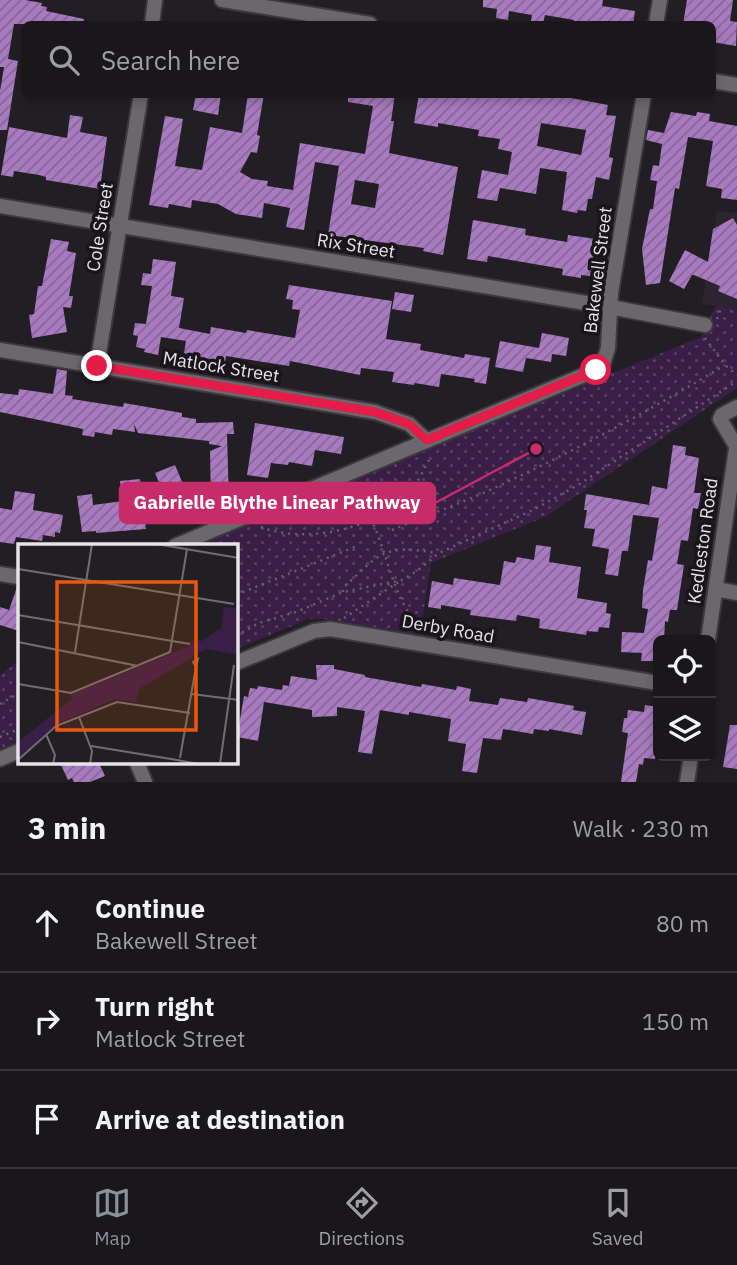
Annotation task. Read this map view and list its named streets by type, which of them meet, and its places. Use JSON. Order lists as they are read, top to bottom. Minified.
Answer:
{"streets":{"street":["Cole Street","Rix Street","Bakewell Street","Matlock Street","Kedleston Road","Derby Road"]},"crossings":[["Cole Street","Rix Street"],["Cole Street","Matlock Street"],["Rix Street","Bakewell Street"],["Bakewell Street","Matlock Street"]],"places":["Gabrielle Blythe Linear Pathway"],"page":{"search":"Search here","heading":["3 min","Walk · 230 m"],"list":[["Continue","Bakewell Street","80 m"],["Turn right","Matlock Street","150 m"],"Arrive at destination"],"nav":["Map","Directions","Saved"]}}
